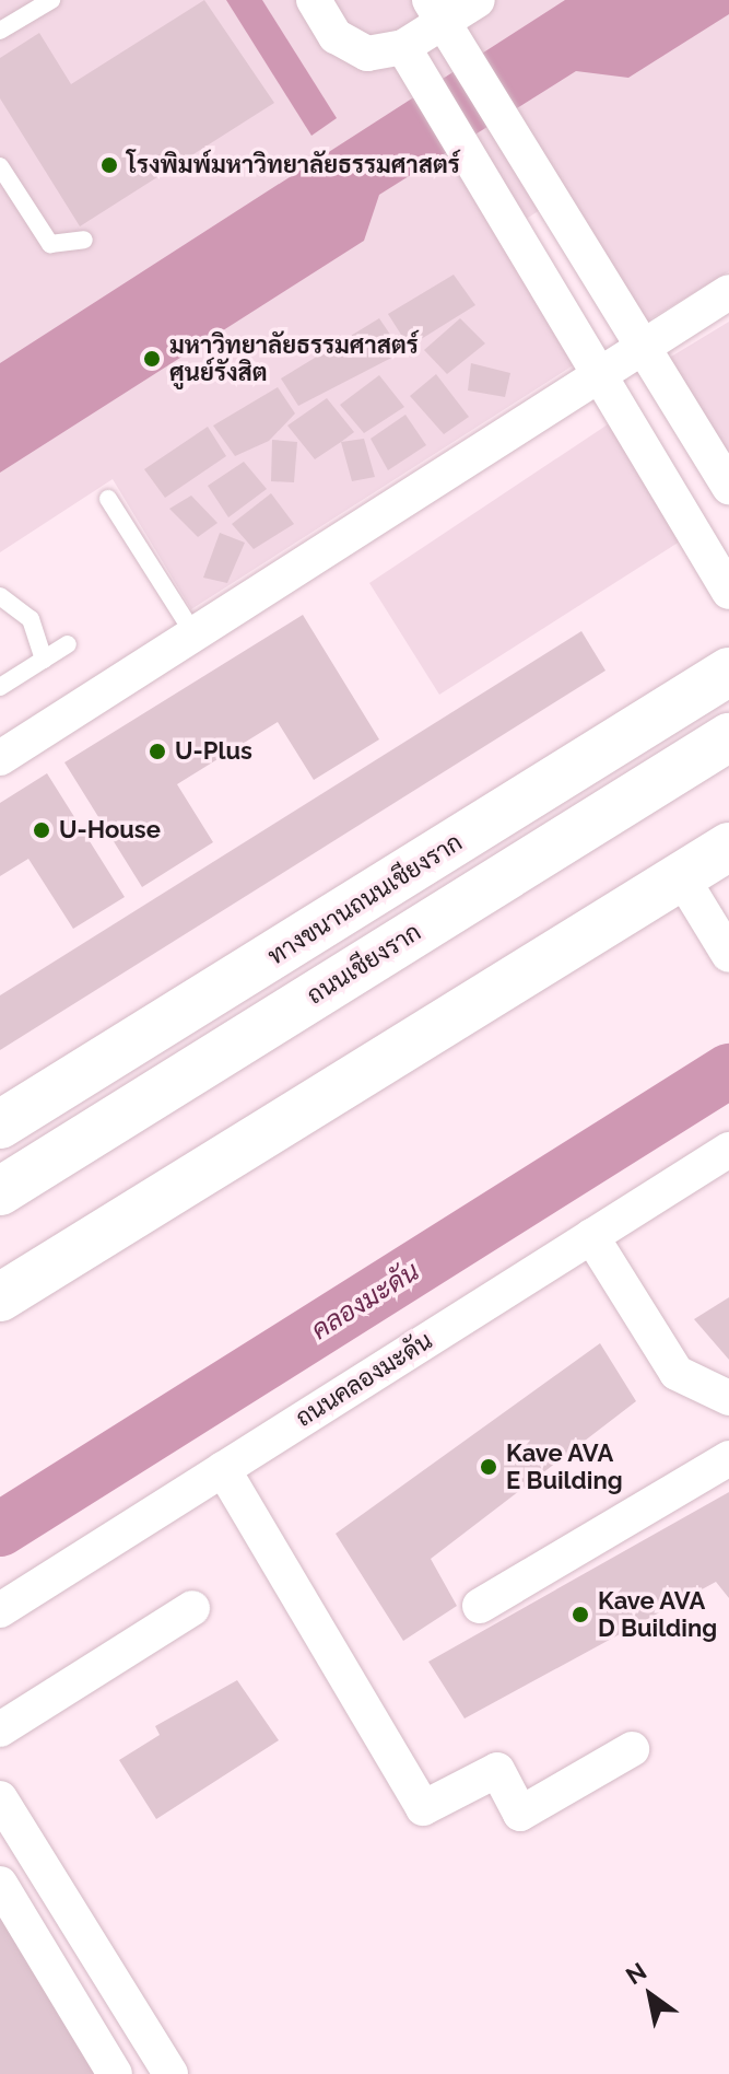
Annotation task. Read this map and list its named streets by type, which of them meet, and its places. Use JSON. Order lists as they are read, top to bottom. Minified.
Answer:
{"streets":{"main road":["ทางขนานถนนเชียงราก","ถนนเชียงราก"],"street":["ถนนคลองมะดัน"]},"water":["คลองมะดัน"],"places":["โรงพิมพ์มหาวิทยาลัยธรรมศาสตร์","มหาวิทยาลัยธรรมศาสตร์ ศูนย์รังสิต","U-Plus","U-House","Kave AVA E Building","Kave AVA D Building"],"north":"top left"}
